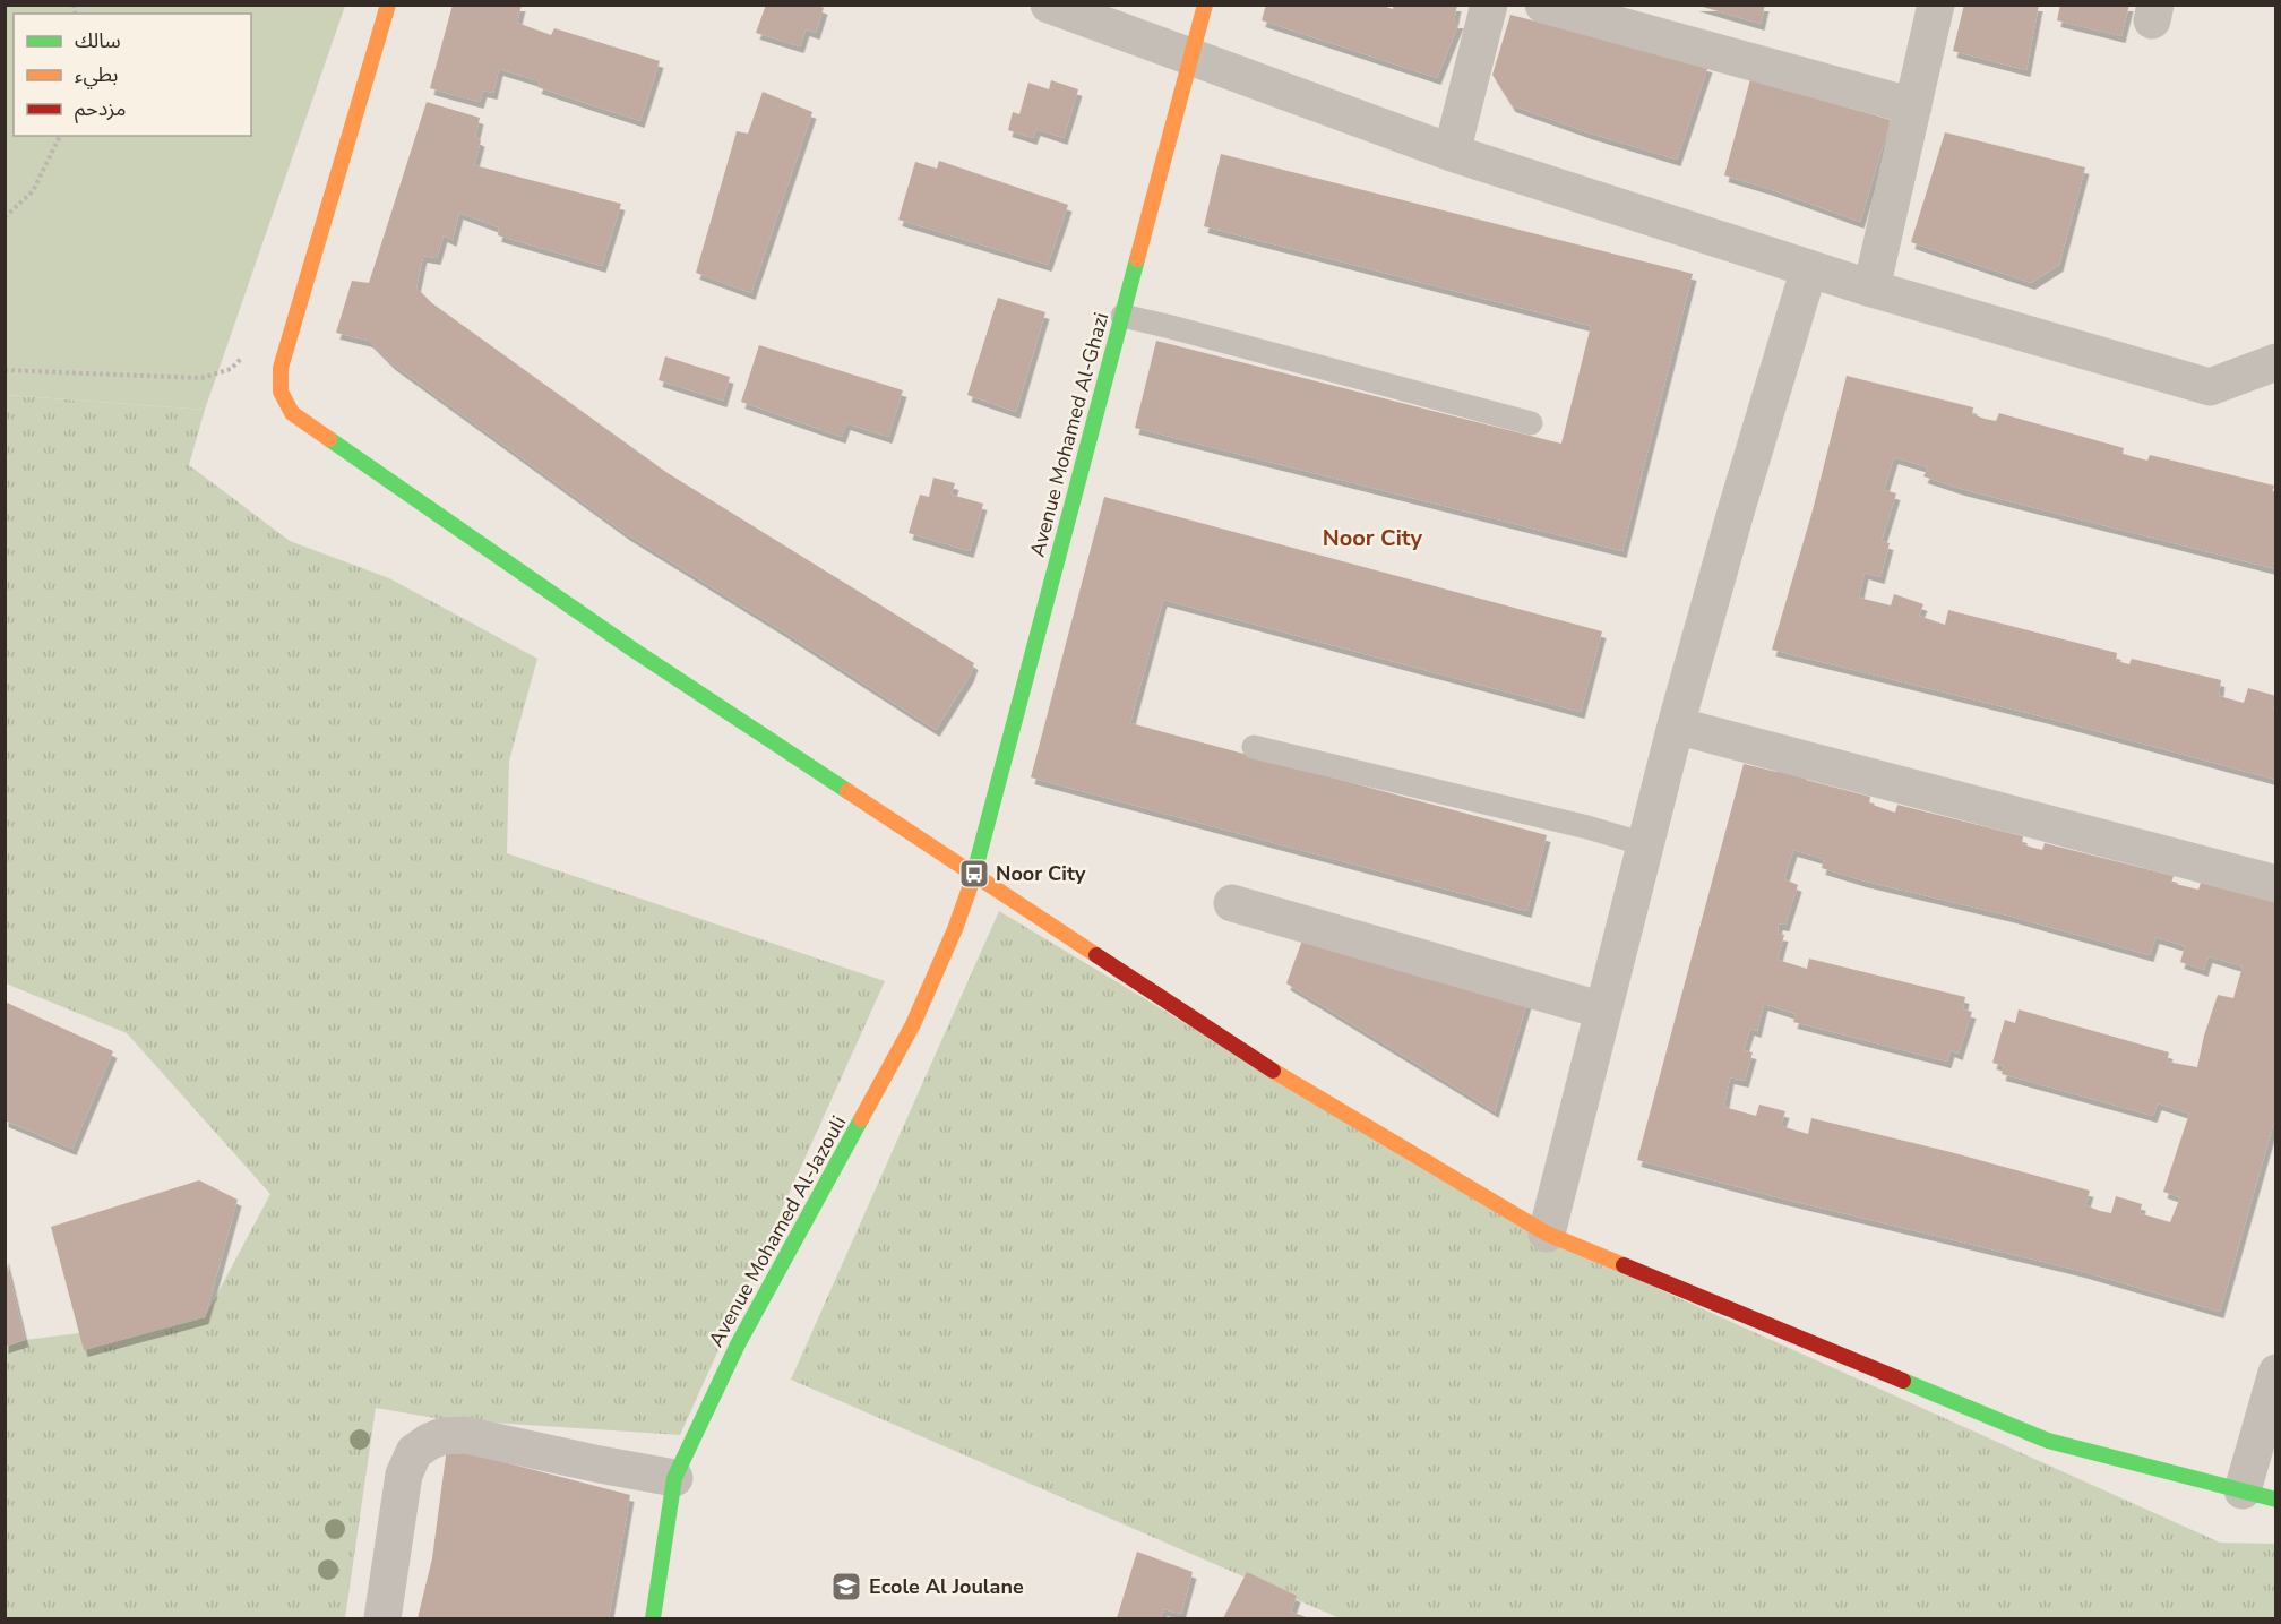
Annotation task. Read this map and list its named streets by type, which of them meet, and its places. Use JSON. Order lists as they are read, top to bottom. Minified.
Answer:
{"streets":{"street":["Avenue Mohamed Al-Ghazi","Avenue Mohamed Al-Jazouli"]},"crossings":[["Avenue Mohamed Al-Ghazi","Avenue Mohamed Al-Jazouli"]],"districts":["Noor City"],"places":{"bus stop":["Noor City"],"school or university":["Ecole Al Joulane"]},"legend":["سالك","بطيء","مزدحم"]}
